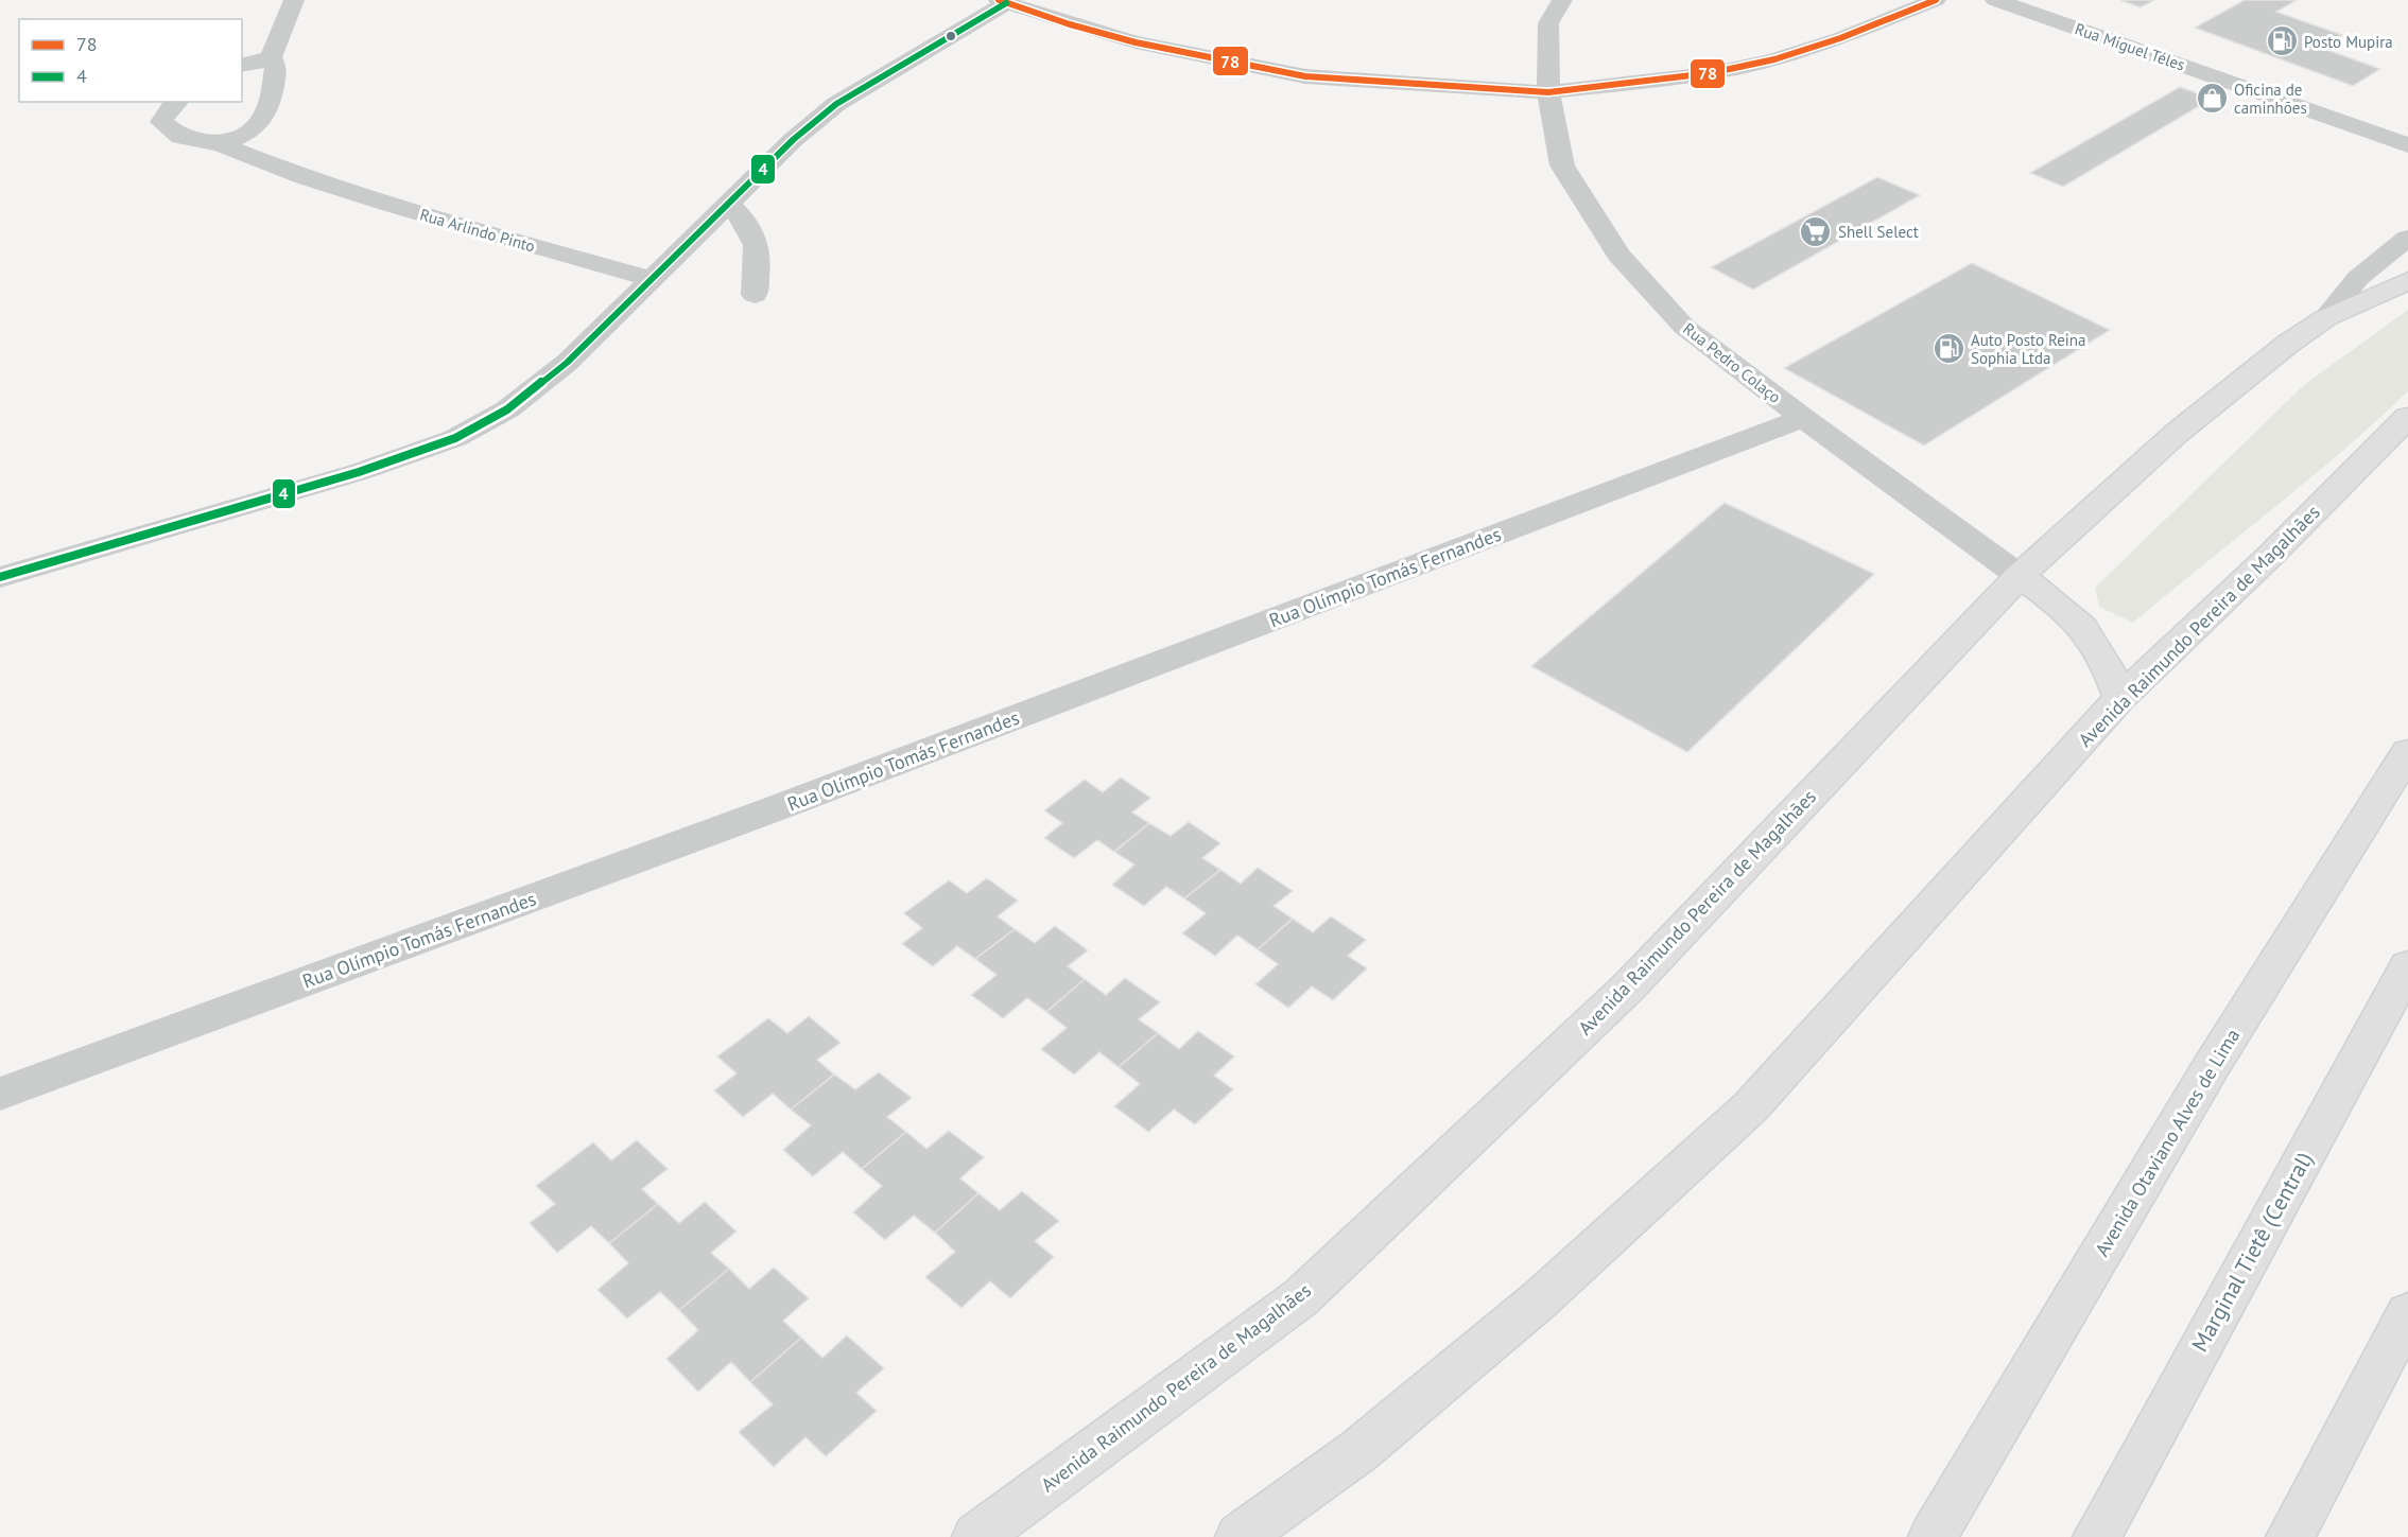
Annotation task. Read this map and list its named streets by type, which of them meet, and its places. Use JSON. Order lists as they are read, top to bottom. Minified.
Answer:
{"streets":{"main road":["Avenida Raimundo Pereira de Magalhães","Avenida Otaviano Alves de Lima","Marginal Tietê (Central)"],"street":["Rua Miguel Téles","Rua Arlindo Pinto","Rua Pedro Colaço","Rua Olímpio Tomás Fernandes"]},"crossings":[["Rua Pedro Colaço","Rua Olímpio Tomás Fernandes"],["Rua Pedro Colaço","Avenida Raimundo Pereira de Magalhães"]],"places":{"fuel station":["Posto Mupira","Auto Posto Reina Sophia Ltda"],"shop":["Oficina de caminhões"],"supermarket":["Shell Select"]},"lines":["transit line 78","transit line 4"],"legend":["78","4"]}
